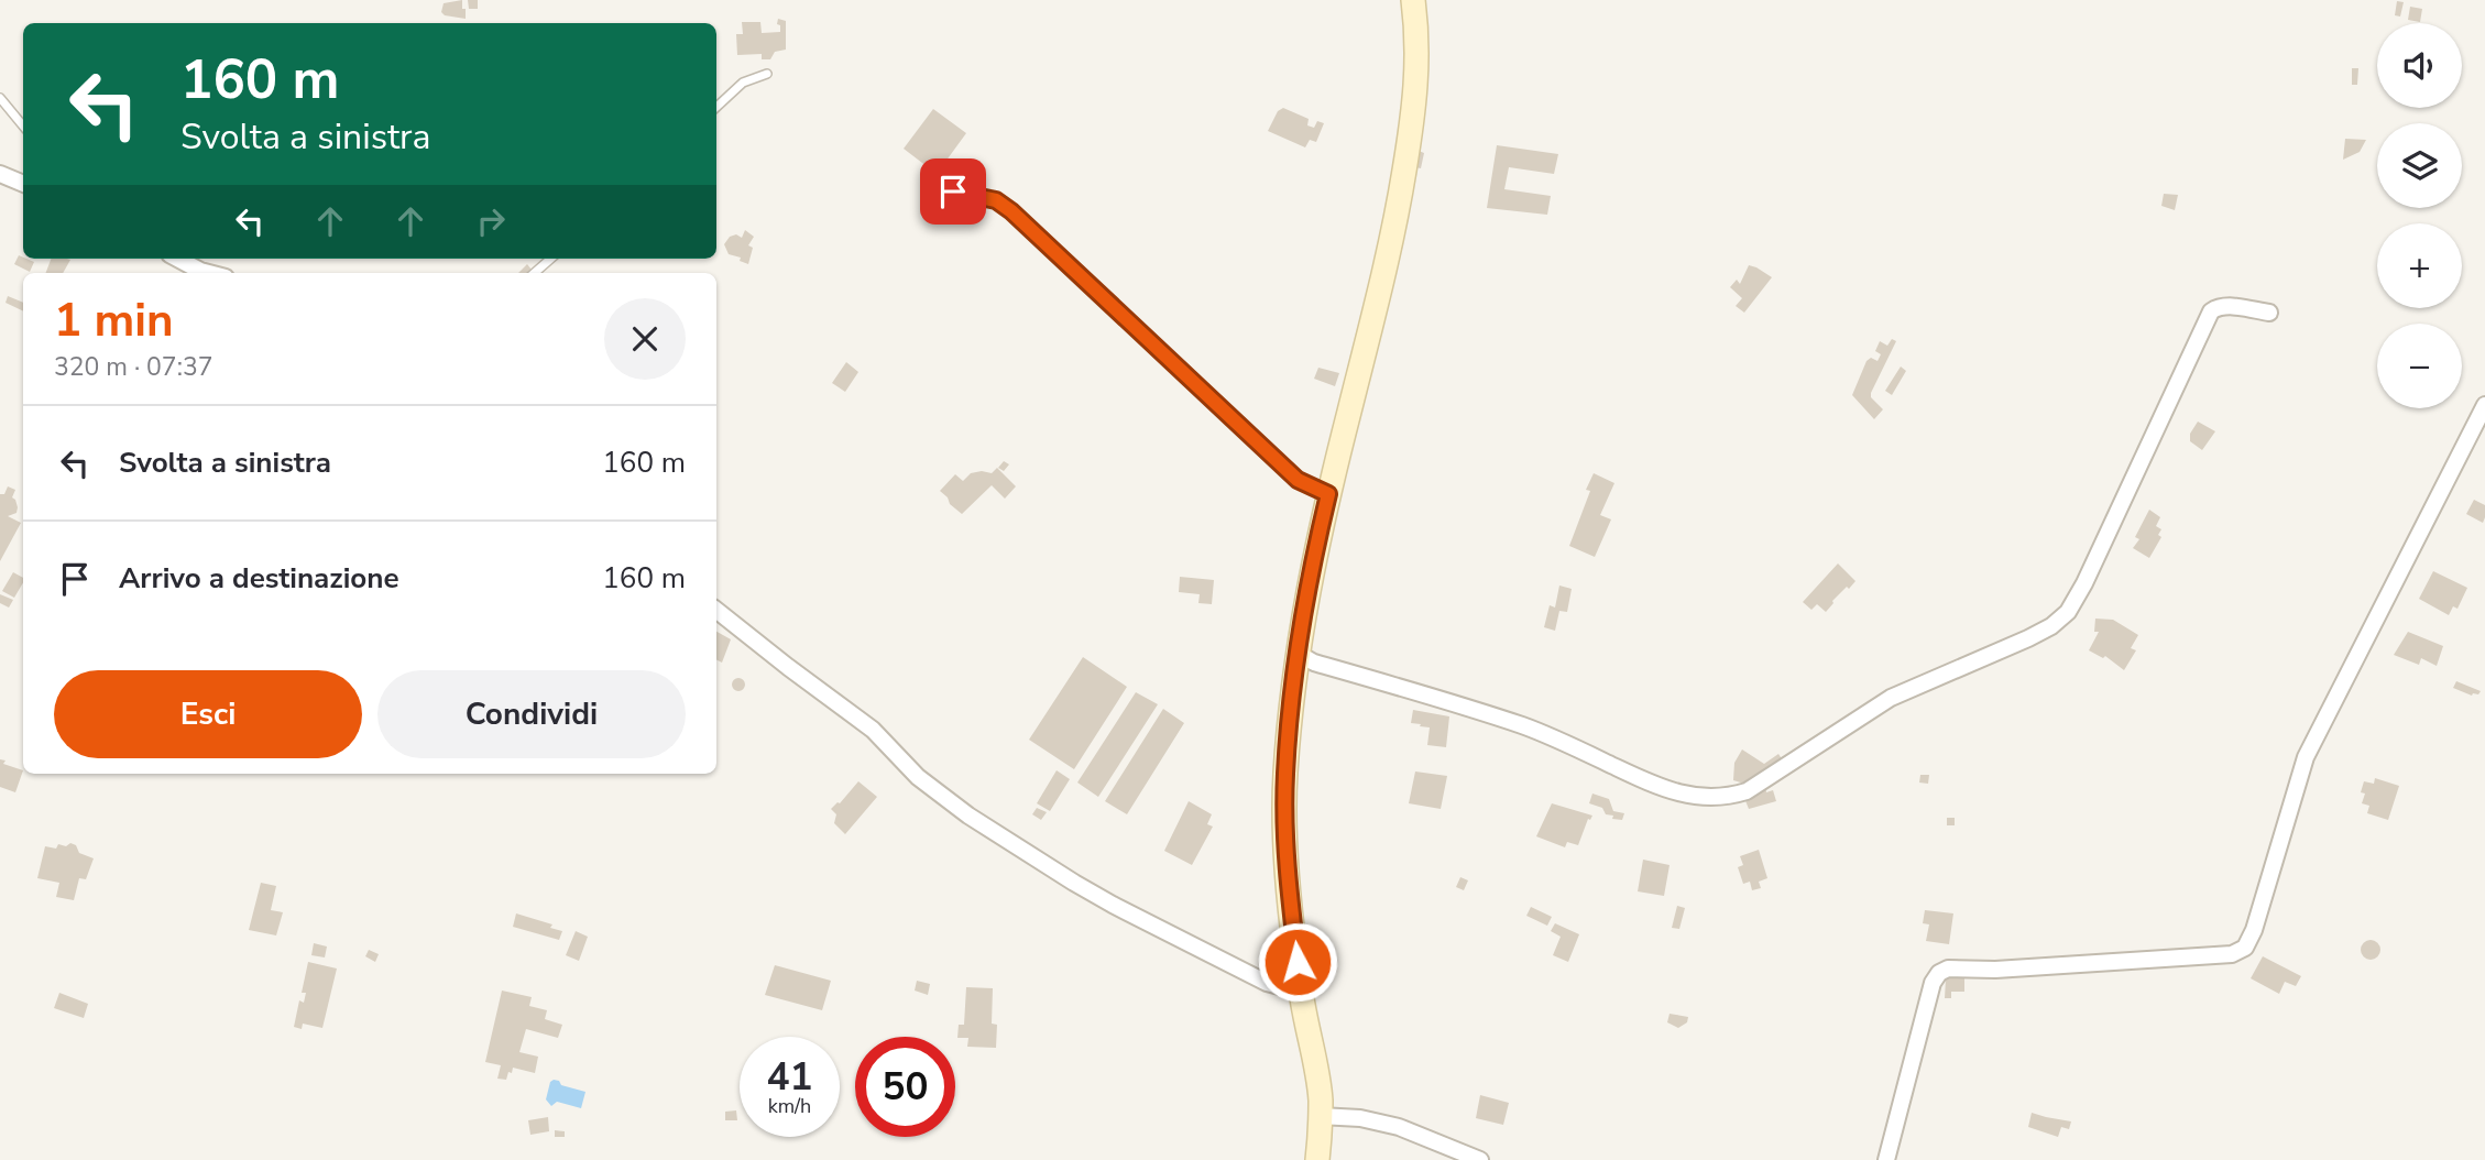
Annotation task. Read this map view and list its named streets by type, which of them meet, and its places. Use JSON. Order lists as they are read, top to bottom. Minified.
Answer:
{"page":{"map_buttons":["+","−"],"turn":["160 m","Svolta a sinistra"],"heading":["1 min","320 m · 07:37"],"list":[{"name":"Svolta a sinistra","value":"160 m"},{"name":"Arrivo a destinazione","value":"160 m"}],"buttons":["Esci","Condividi"],"speed":"41 km/h","limit":"50"}}
